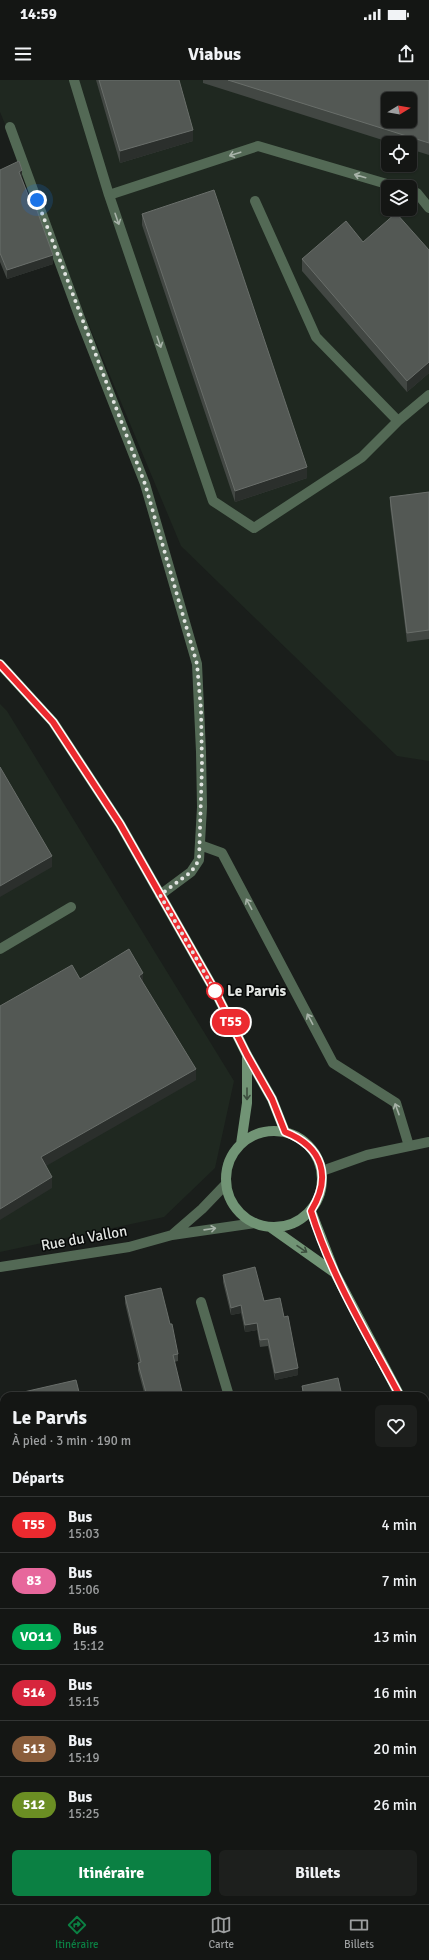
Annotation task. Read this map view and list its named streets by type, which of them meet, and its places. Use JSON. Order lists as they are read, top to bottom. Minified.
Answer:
{"streets":{"street":["Rue du Vallon"]},"places":["Le Parvis"],"lines":["bus line T55"],"north":"right","page":{"status":"14:59","header":"Viabus","on_map":"T55","heading":[["Le Parvis","À pied · 3 min · 190 m"],"Départs"],"list":[{"mark":"T55","name":"Bus","note":"15:03","value":"4 min"},{"mark":"83","name":"Bus","note":"15:06","value":"7 min"},{"mark":"VO11","name":"Bus","note":"15:12","value":"13 min"},{"mark":"514","name":"Bus","note":"15:15","value":"16 min"},{"mark":"513","name":"Bus","note":"15:19","value":"20 min"},{"mark":"512","name":"Bus","note":"15:25","value":"26 min"}],"buttons":["Itinéraire","Billets"],"tabs":["Itinéraire","Carte","Billets"]}}
